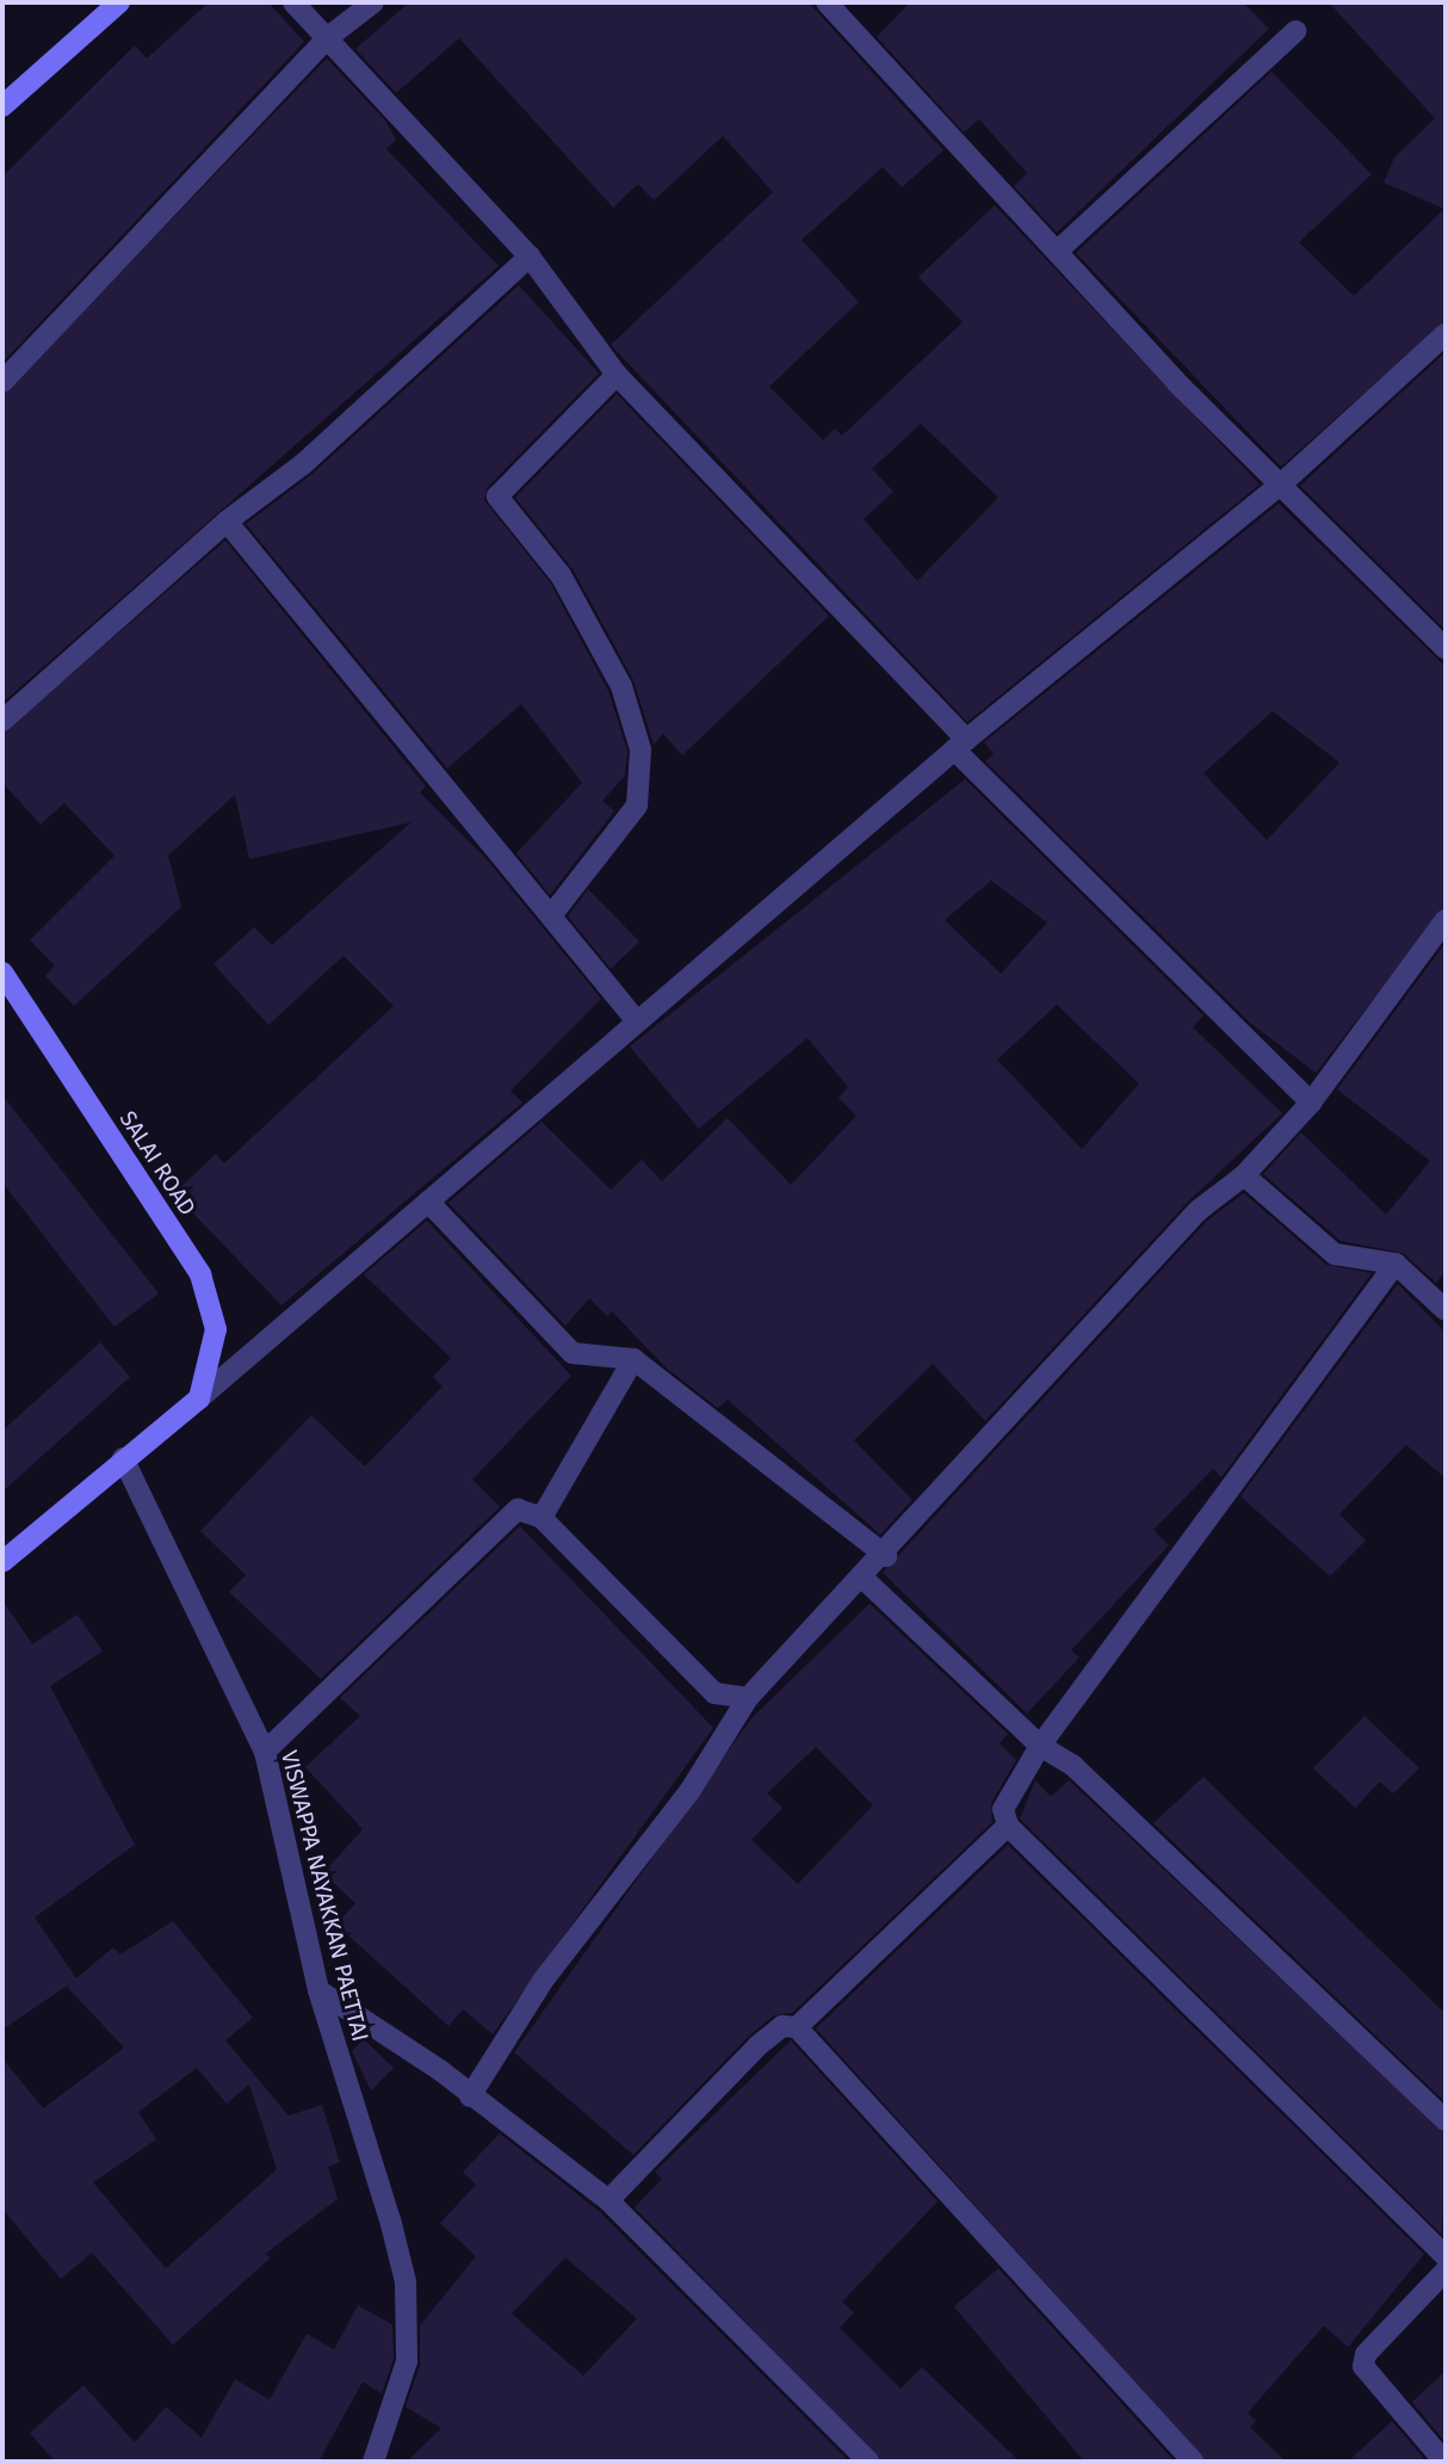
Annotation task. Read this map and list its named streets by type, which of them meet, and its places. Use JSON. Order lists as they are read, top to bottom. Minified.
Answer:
{"streets":{"main road":["SALAI ROAD"],"street":["VISWAPPA NAYAKKAN PAETTAI"]}}
